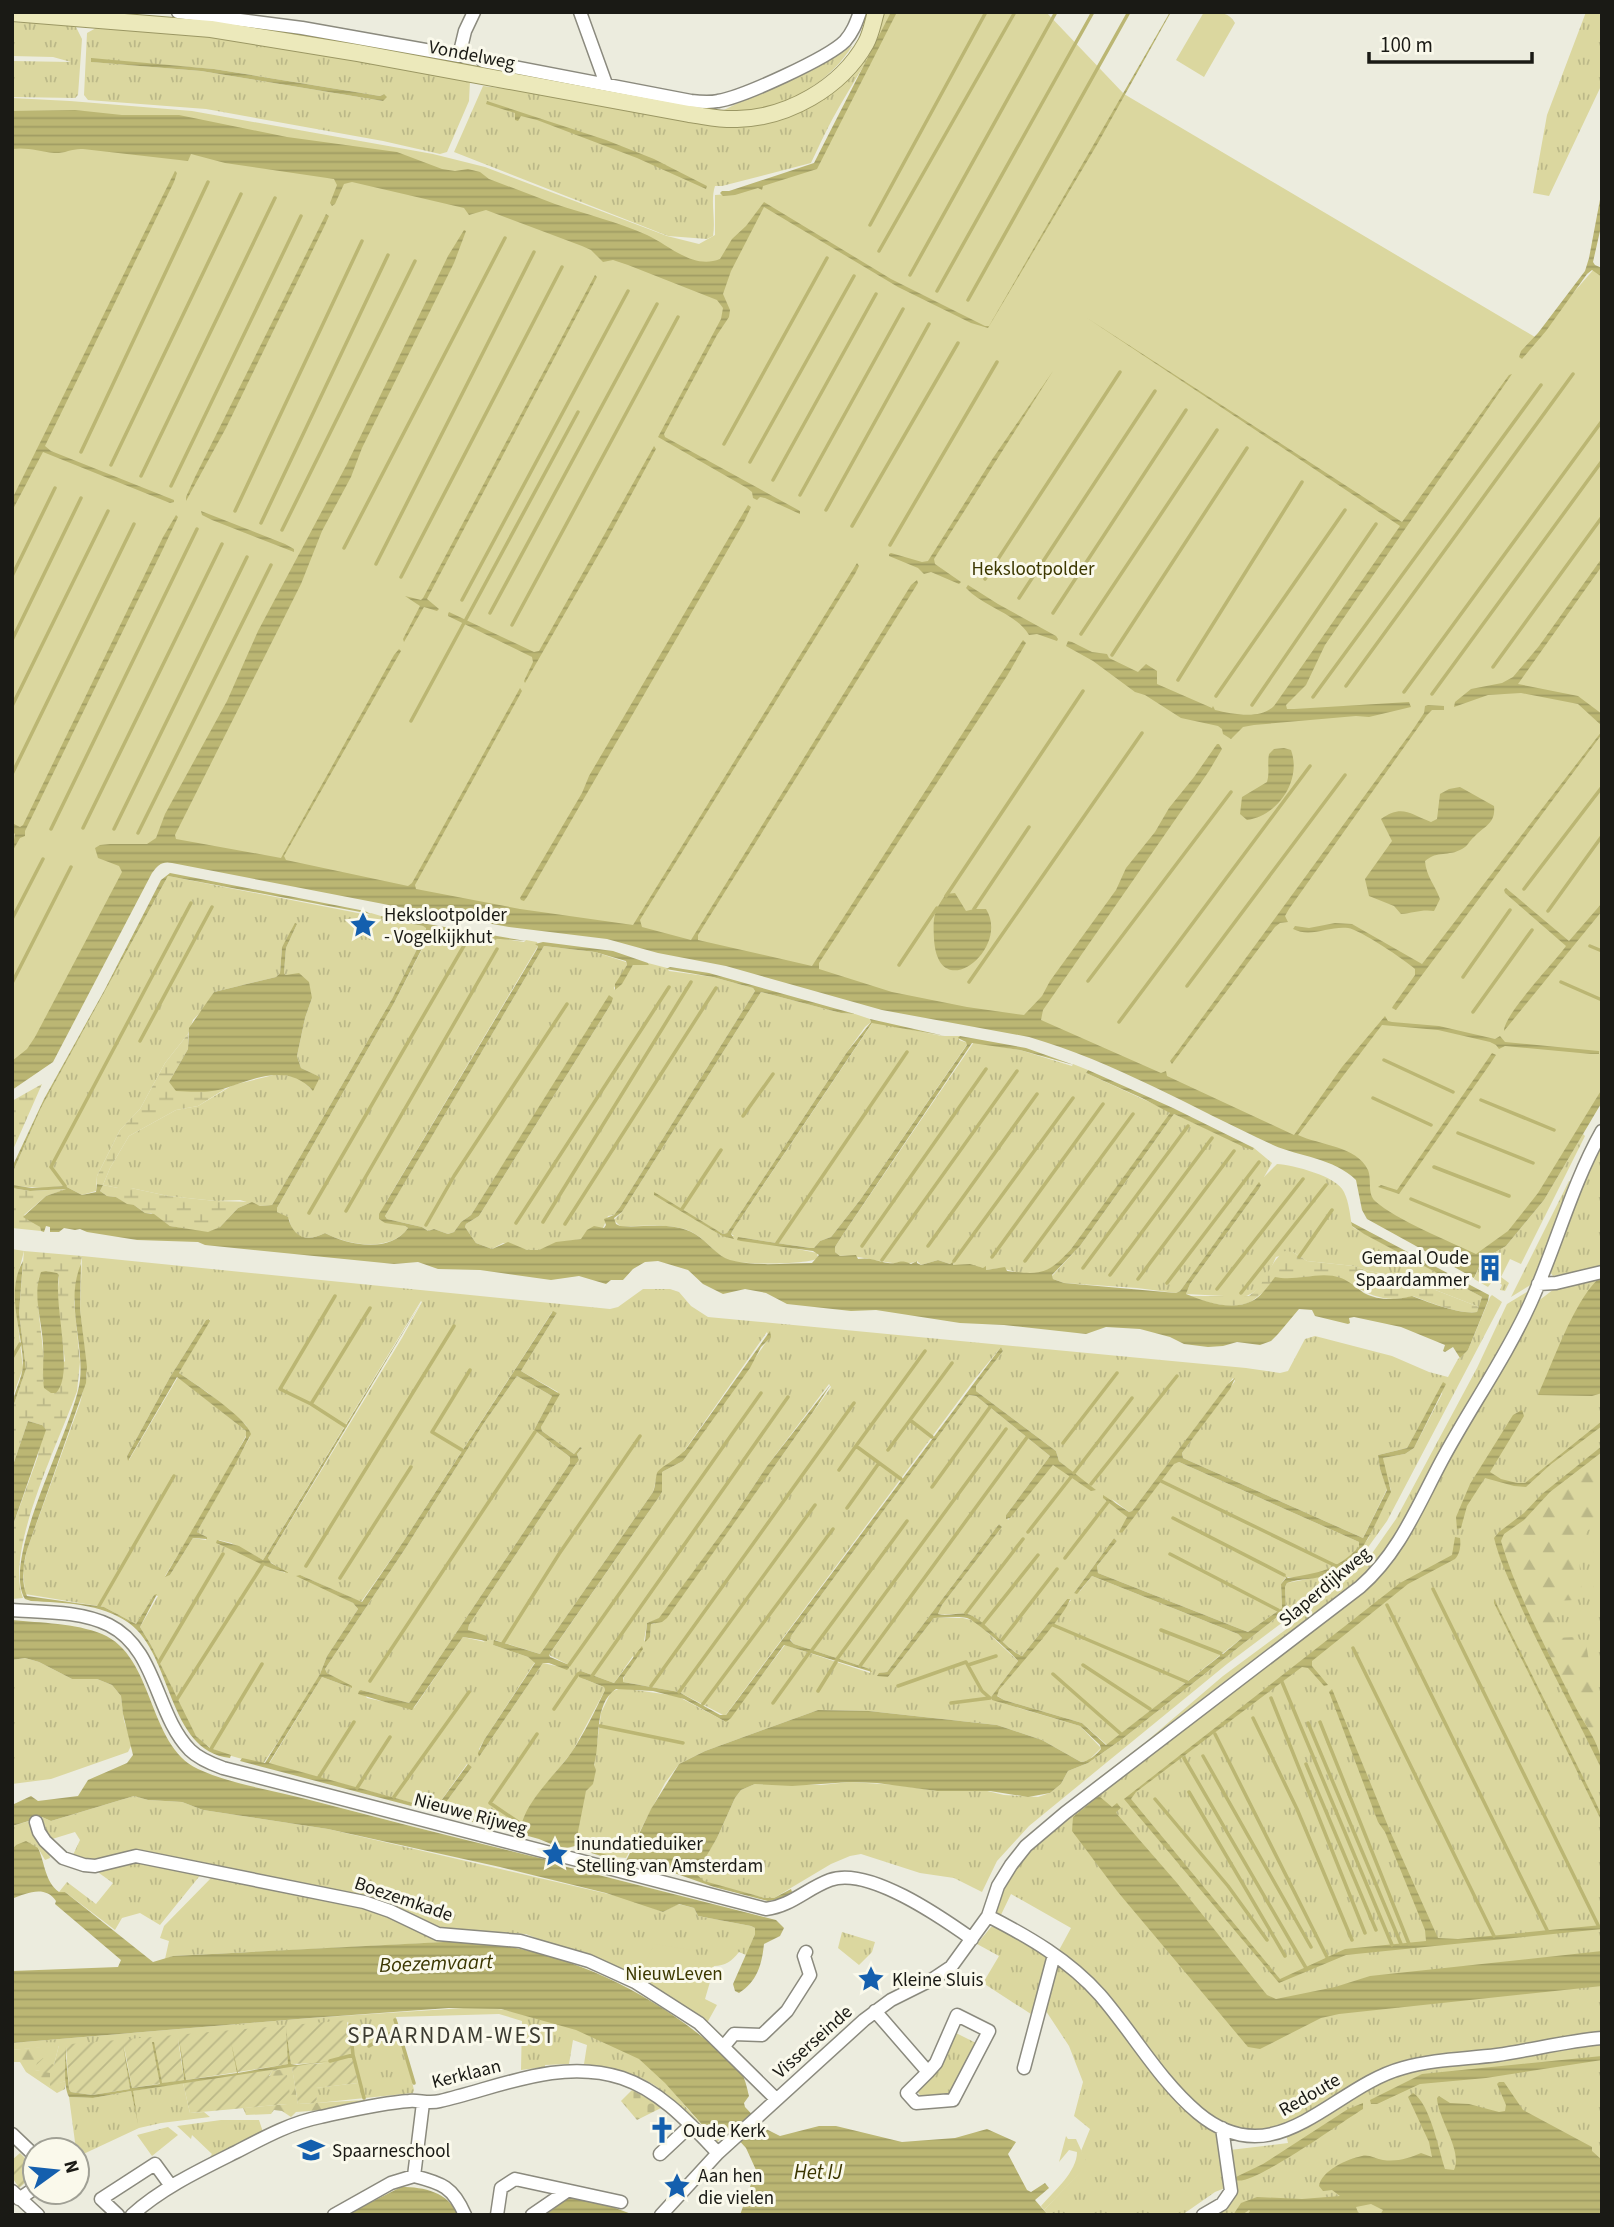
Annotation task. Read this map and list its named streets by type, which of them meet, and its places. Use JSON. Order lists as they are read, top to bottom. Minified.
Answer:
{"streets":{"main road":["Vondelweg"],"street":["Slaperdijkweg","Nieuwe Rijweg","Boezemkade","Visserseinde","Kerklaan","Redoute"]},"crossings":[["Slaperdijkweg","Nieuwe Rijweg"],["Slaperdijkweg","Visserseinde"],["Slaperdijkweg","Redoute"],["Nieuwe Rijweg","Visserseinde"],["Boezemkade","Visserseinde"],["Visserseinde","Kerklaan"]],"districts":["SPAARNDAM-WEST"],"water":["Boezemvaart","Het IJ"],"parks":["Hekslootpolder","NieuwLeven"],"places":{"place":["Hekslootpolder - Vogelkijkhut","inundatieduiker Stelling van Amsterdam","Kleine Sluis","Aan hen die vielen"],"building":["Gemaal Oude Spaardammer"],"church":["Oude Kerk"],"school or university":["Spaarneschool"]},"scale_bar":"100 m","north":"right"}
